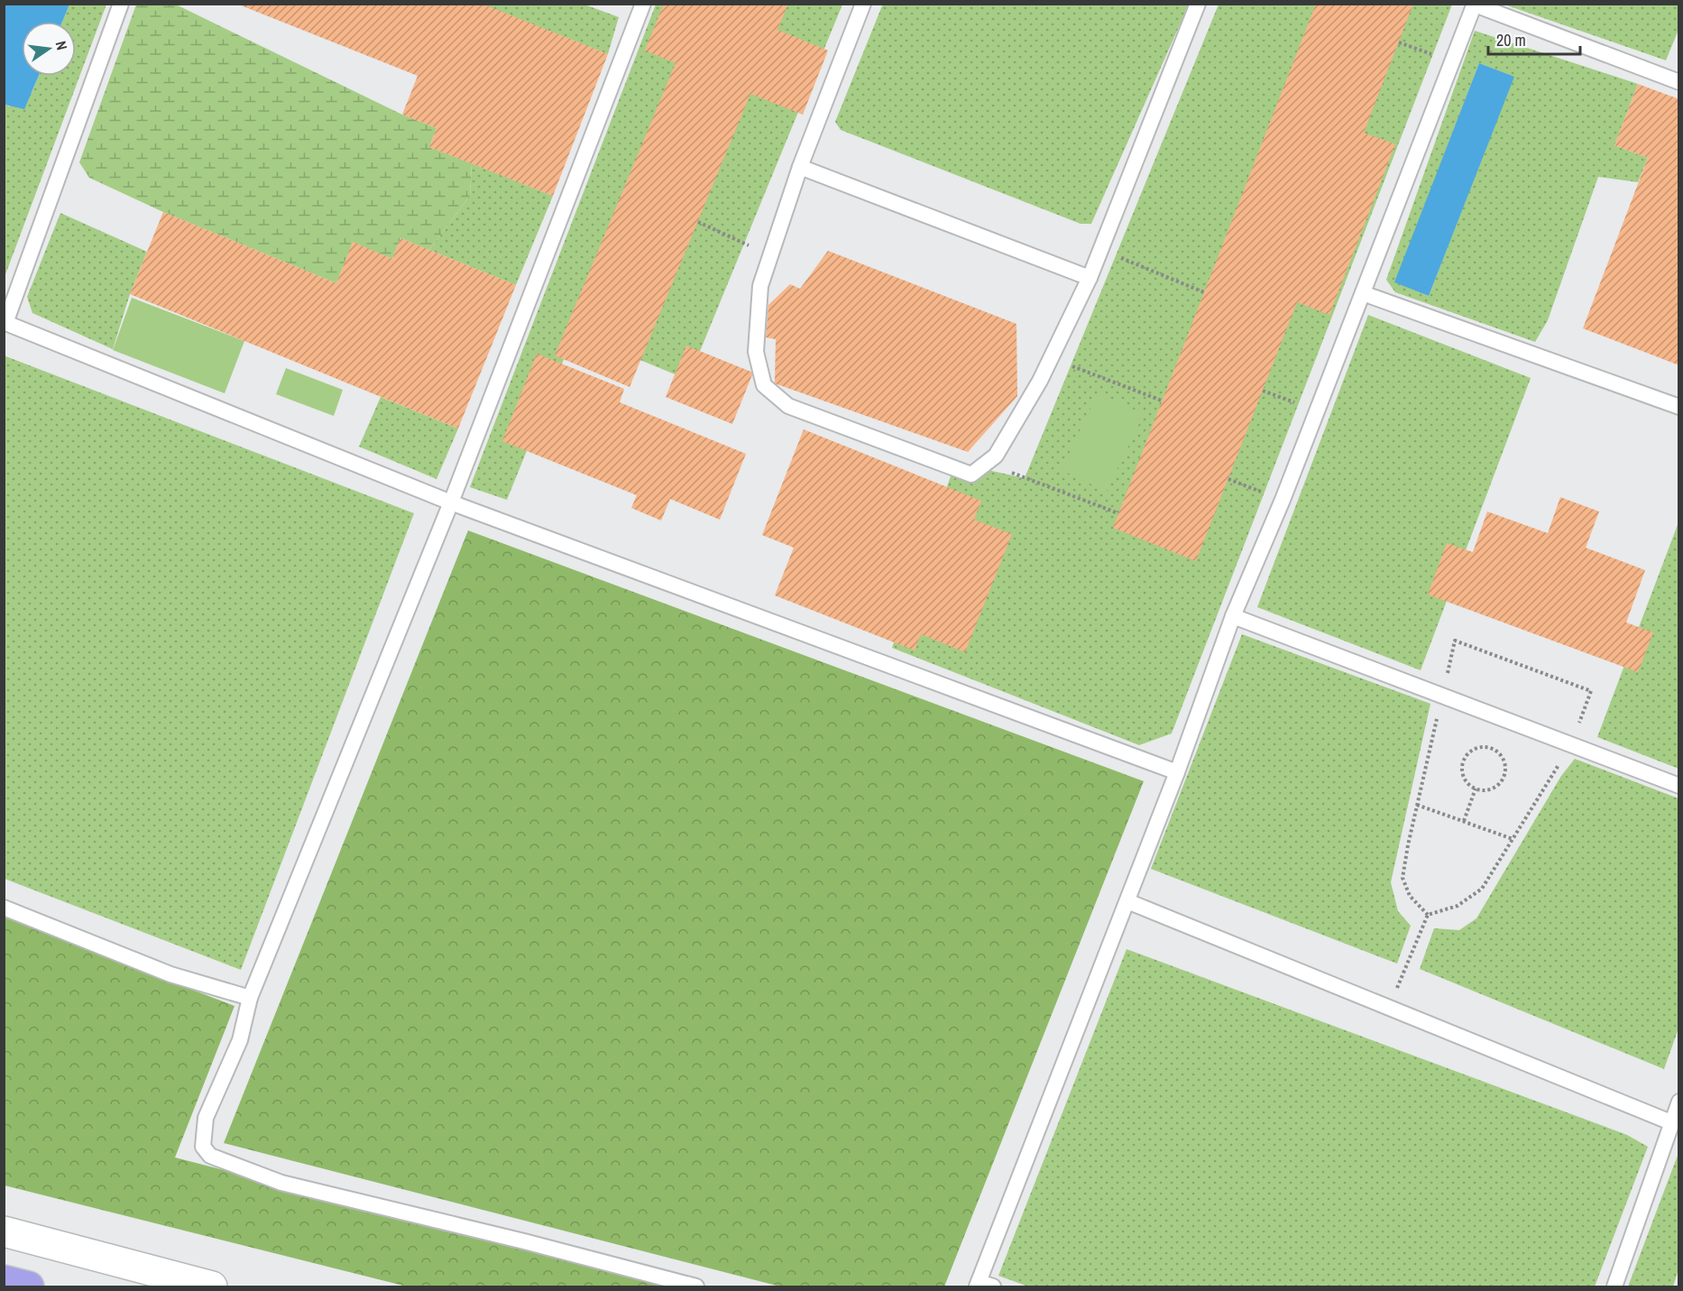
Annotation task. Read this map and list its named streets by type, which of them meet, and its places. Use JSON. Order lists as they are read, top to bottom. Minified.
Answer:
{"scale_bar":"20 m","north":"right"}
